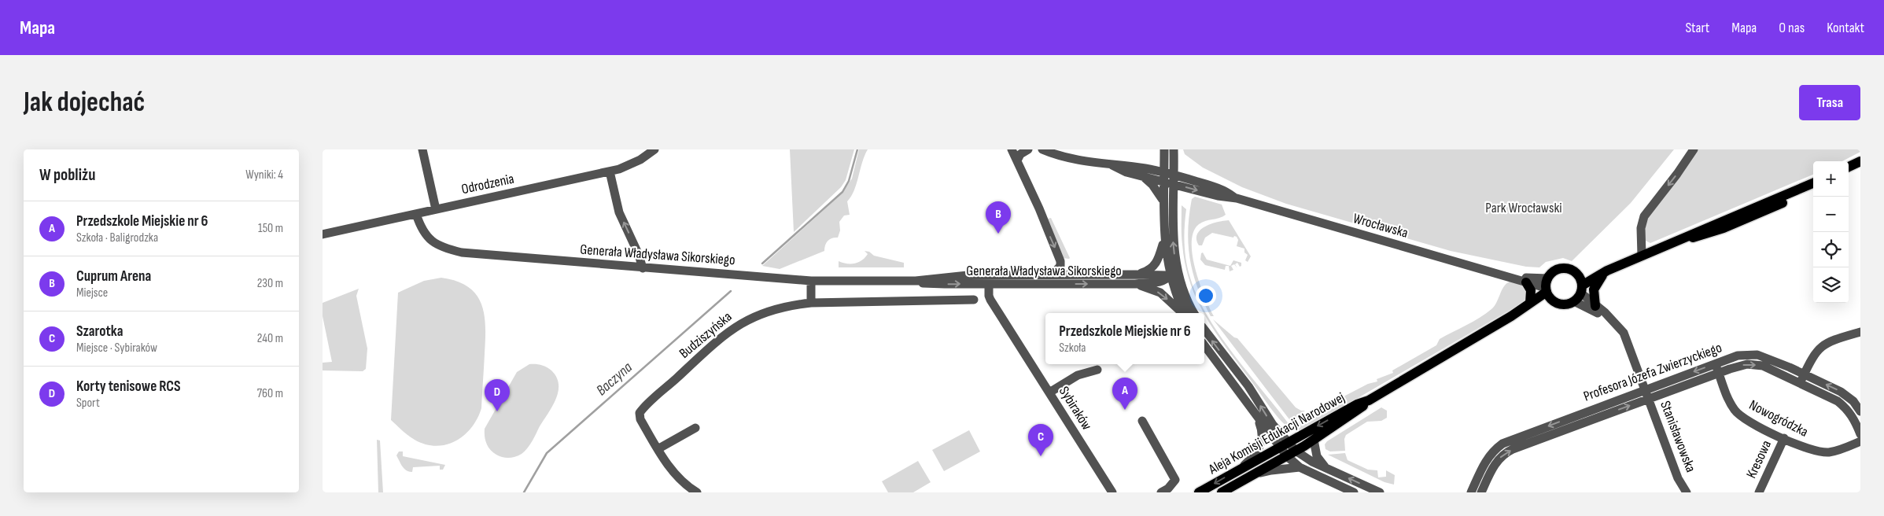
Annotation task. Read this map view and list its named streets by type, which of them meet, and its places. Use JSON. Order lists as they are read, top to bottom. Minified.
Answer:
{"streets":{"main road":["Aleja Komisji Edukacji Narodowej"],"street":["Odrodzenia","Wrocławska","Generała Władysława Sikorskiego","Budziszyńska","Profesora Józefa Zwierzyckiego","Sybiraków","Nowogródzka","Stanisławowska","Kresowa"]},"crossings":[["Odrodzenia","Generała Władysława Sikorskiego"],["Wrocławska","Aleja Komisji Edukacji Narodowej"],["Wrocławska","Stanisławowska"],["Generała Władysława Sikorskiego","Sybiraków"],["Profesora Józefa Zwierzyckiego","Nowogródzka"],["Profesora Józefa Zwierzyckiego","Stanisławowska"],["Nowogródzka","Kresowa"],["Aleja Komisji Edukacji Narodowej","Stanisławowska"]],"water":["Baczyna"],"parks":["Park Wrocławski"],"page":{"header":"Mapa","nav":["Start","Mapa","O nas","Kontakt"],"buttons":"Trasa","title":"Jak dojechać","heading":["W pobliżu","Wyniki: 4"],"map_buttons":["+","−"],"list":[{"mark":"A","name":"Przedszkole Miejskie nr 6","note":"Szkoła · Baligrodzka","value":"150 m"},{"mark":"B","name":"Cuprum Arena","note":"Miejsce","value":"230 m"},{"mark":"C","name":"Szarotka","note":"Miejsce · Sybiraków","value":"240 m"},{"mark":"D","name":"Korty tenisowe RCS","note":"Sport","value":"760 m"}],"pins":["B","A","D","C"],"popup":["Przedszkole Miejskie nr 6","Szkoła"]}}
